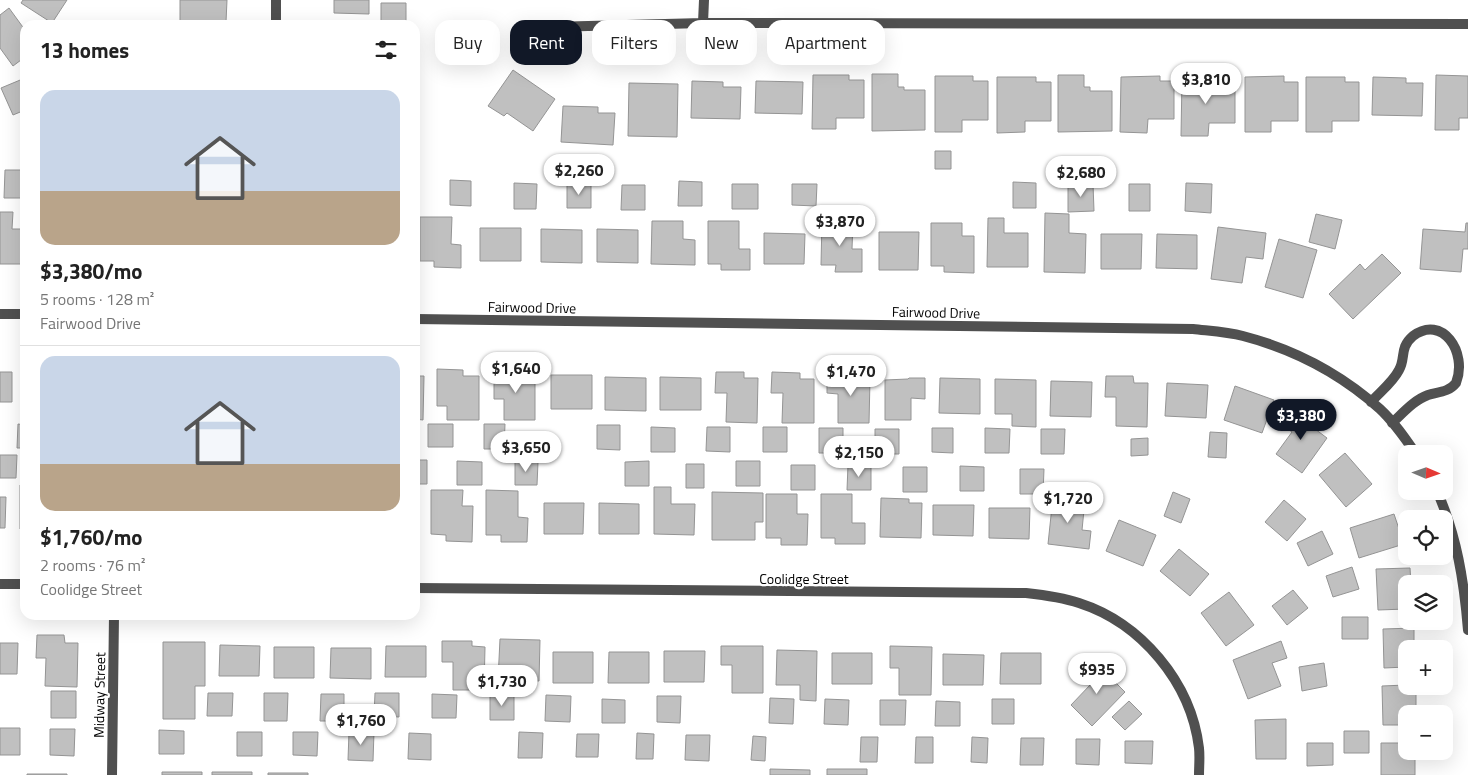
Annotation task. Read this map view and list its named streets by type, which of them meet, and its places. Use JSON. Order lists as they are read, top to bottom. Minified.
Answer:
{"streets":{"street":["Fairwood Drive","Coolidge Street","Midway Street"]},"north":"right","page":{"chip":["Buy","Rent","Filters","New","Apartment"],"heading":"13 homes","price":["$3,810","$2,260","$2,680","$3,870","$1,640","$1,470","$3,380","$3,650","$2,150","$1,720","$935","$1,730","$1,760"],"list":[{"name":"$3,380/mo","note":"5 rooms · 128 m² · Fairwood Drive"},{"name":"$1,760/mo","note":"2 rooms · 76 m² · Coolidge Street"}],"map_buttons":["+","−"]}}
